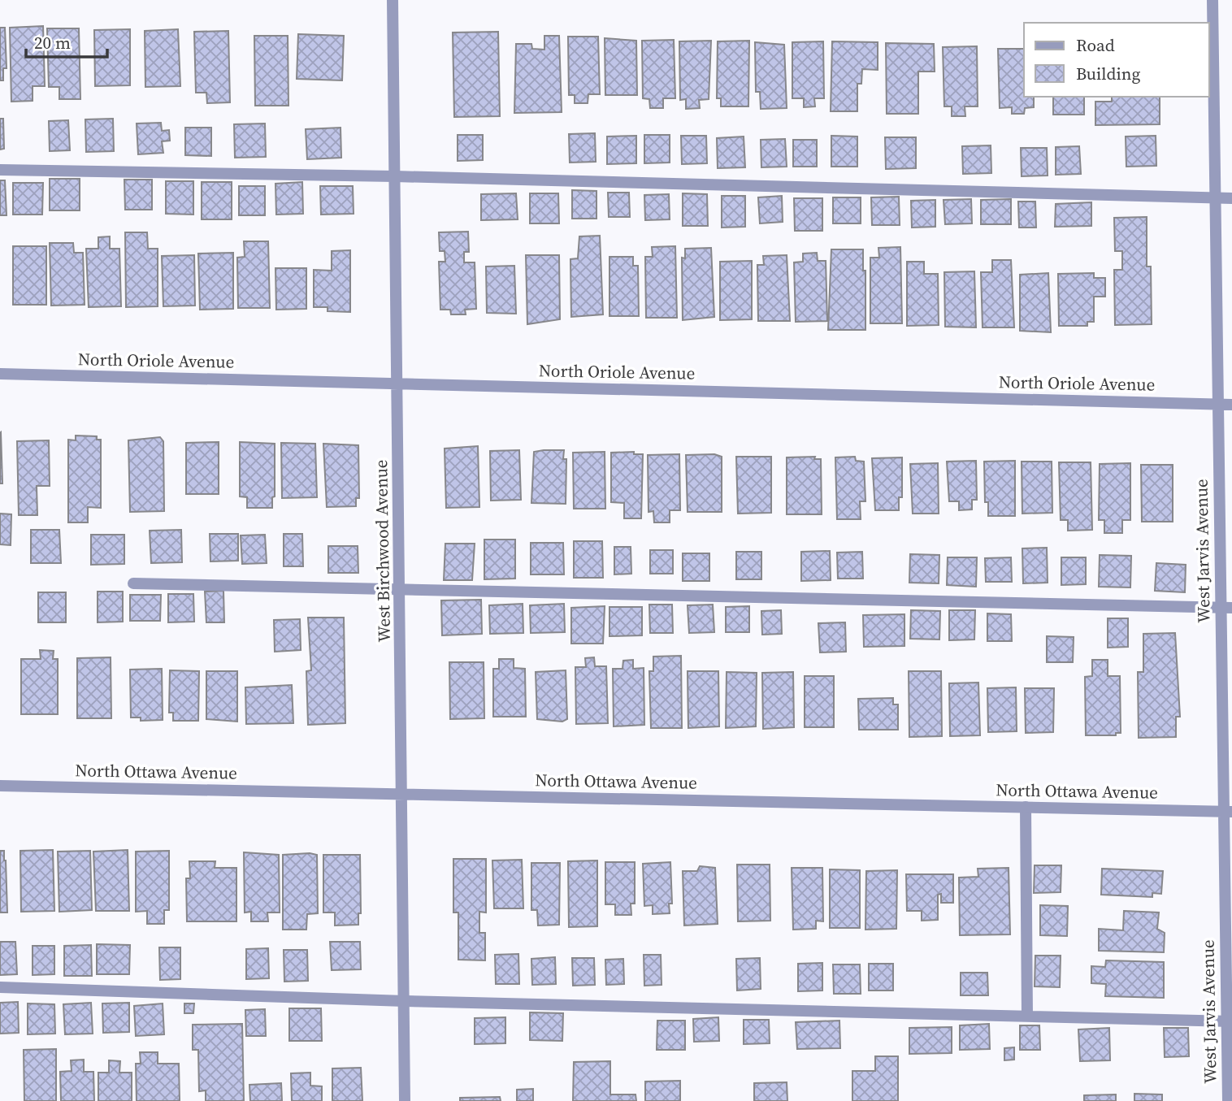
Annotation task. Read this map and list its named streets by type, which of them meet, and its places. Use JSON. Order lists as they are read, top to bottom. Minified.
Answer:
{"streets":{"street":["North Oriole Avenue","West Birchwood Avenue","West Jarvis Avenue","North Ottawa Avenue"]},"crossings":[["North Oriole Avenue","West Birchwood Avenue"],["North Oriole Avenue","West Jarvis Avenue"],["West Birchwood Avenue","North Ottawa Avenue"],["West Jarvis Avenue","North Ottawa Avenue"]],"legend":["Road","Building"],"scale_bar":"20 m"}
